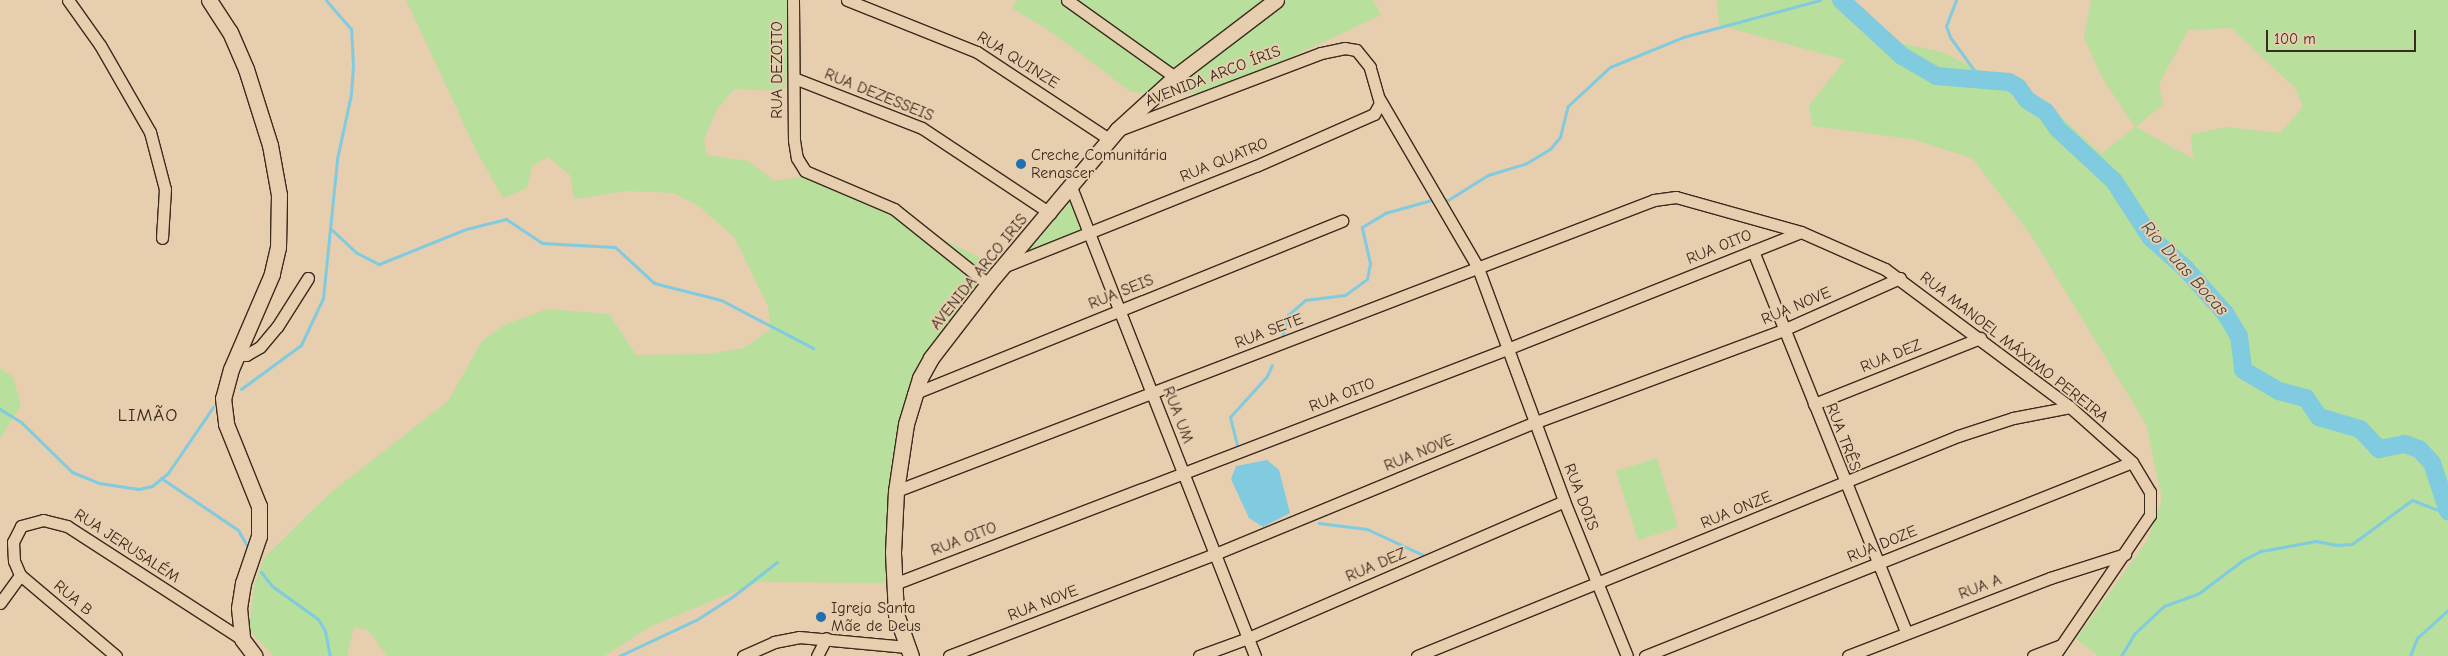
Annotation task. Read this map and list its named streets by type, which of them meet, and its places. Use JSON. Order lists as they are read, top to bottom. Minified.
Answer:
{"streets":{"street":["RUA QUINZE","RUA DEZOITO","AVENIDA ARCO ÍRIS","RUA DEZESSEIS","RUA QUATRO","RUA OITO","AVENIDA ARCO IRIS","RUA SEIS","RUA NOVE","RUA SETE","RUA MANOEL MÁXIMO PEREIRA","RUA DEZ","RUA UM","RUA TRÊS","RUA DOIS","RUA ONZE","RUA DOZE","RUA JERUSALÉM","RUA A","RUA B"]},"crossings":[["RUA QUINZE","AVENIDA ARCO ÍRIS"],["RUA QUINZE","AVENIDA ARCO IRIS"],["RUA DEZOITO","RUA DEZESSEIS"],["RUA DEZOITO","AVENIDA ARCO IRIS"],["AVENIDA ARCO ÍRIS","RUA QUATRO"],["AVENIDA ARCO ÍRIS","AVENIDA ARCO IRIS"],["AVENIDA ARCO ÍRIS","RUA DOIS"],["RUA DEZESSEIS","AVENIDA ARCO IRIS"],["RUA QUATRO","AVENIDA ARCO IRIS"],["RUA QUATRO","RUA UM"],["RUA QUATRO","RUA DOIS"],["RUA OITO","AVENIDA ARCO IRIS"],["RUA OITO","RUA MANOEL MÁXIMO PEREIRA"],["RUA OITO","RUA UM"],["RUA OITO","RUA TRÊS"],["RUA OITO","RUA DOIS"],["AVENIDA ARCO IRIS","RUA SEIS"],["AVENIDA ARCO IRIS","RUA SETE"],["AVENIDA ARCO IRIS","RUA UM"],["RUA SEIS","RUA UM"],["RUA NOVE","RUA MANOEL MÁXIMO PEREIRA"],["RUA NOVE","RUA UM"],["RUA NOVE","RUA TRÊS"],["RUA NOVE","RUA DOIS"],["RUA SETE","RUA MANOEL MÁXIMO PEREIRA"],["RUA SETE","RUA UM"],["RUA SETE","RUA DOIS"],["RUA MANOEL MÁXIMO PEREIRA","RUA DEZ"],["RUA MANOEL MÁXIMO PEREIRA","RUA ONZE"],["RUA MANOEL MÁXIMO PEREIRA","RUA DOZE"],["RUA MANOEL MÁXIMO PEREIRA","RUA A"],["RUA DEZ","RUA UM"],["RUA DEZ","RUA TRÊS"],["RUA DEZ","RUA DOIS"],["RUA TRÊS","RUA ONZE"],["RUA TRÊS","RUA DOZE"],["RUA TRÊS","RUA A"],["RUA DOIS","RUA ONZE"],["RUA JERUSALÉM","RUA B"]],"districts":["LIMÃO"],"water":["Rio Duas Bocas"],"places":["Creche Comunitária Renascer","Igreja Santa Mãe de Deus"],"scale_bar":"100 m"}
